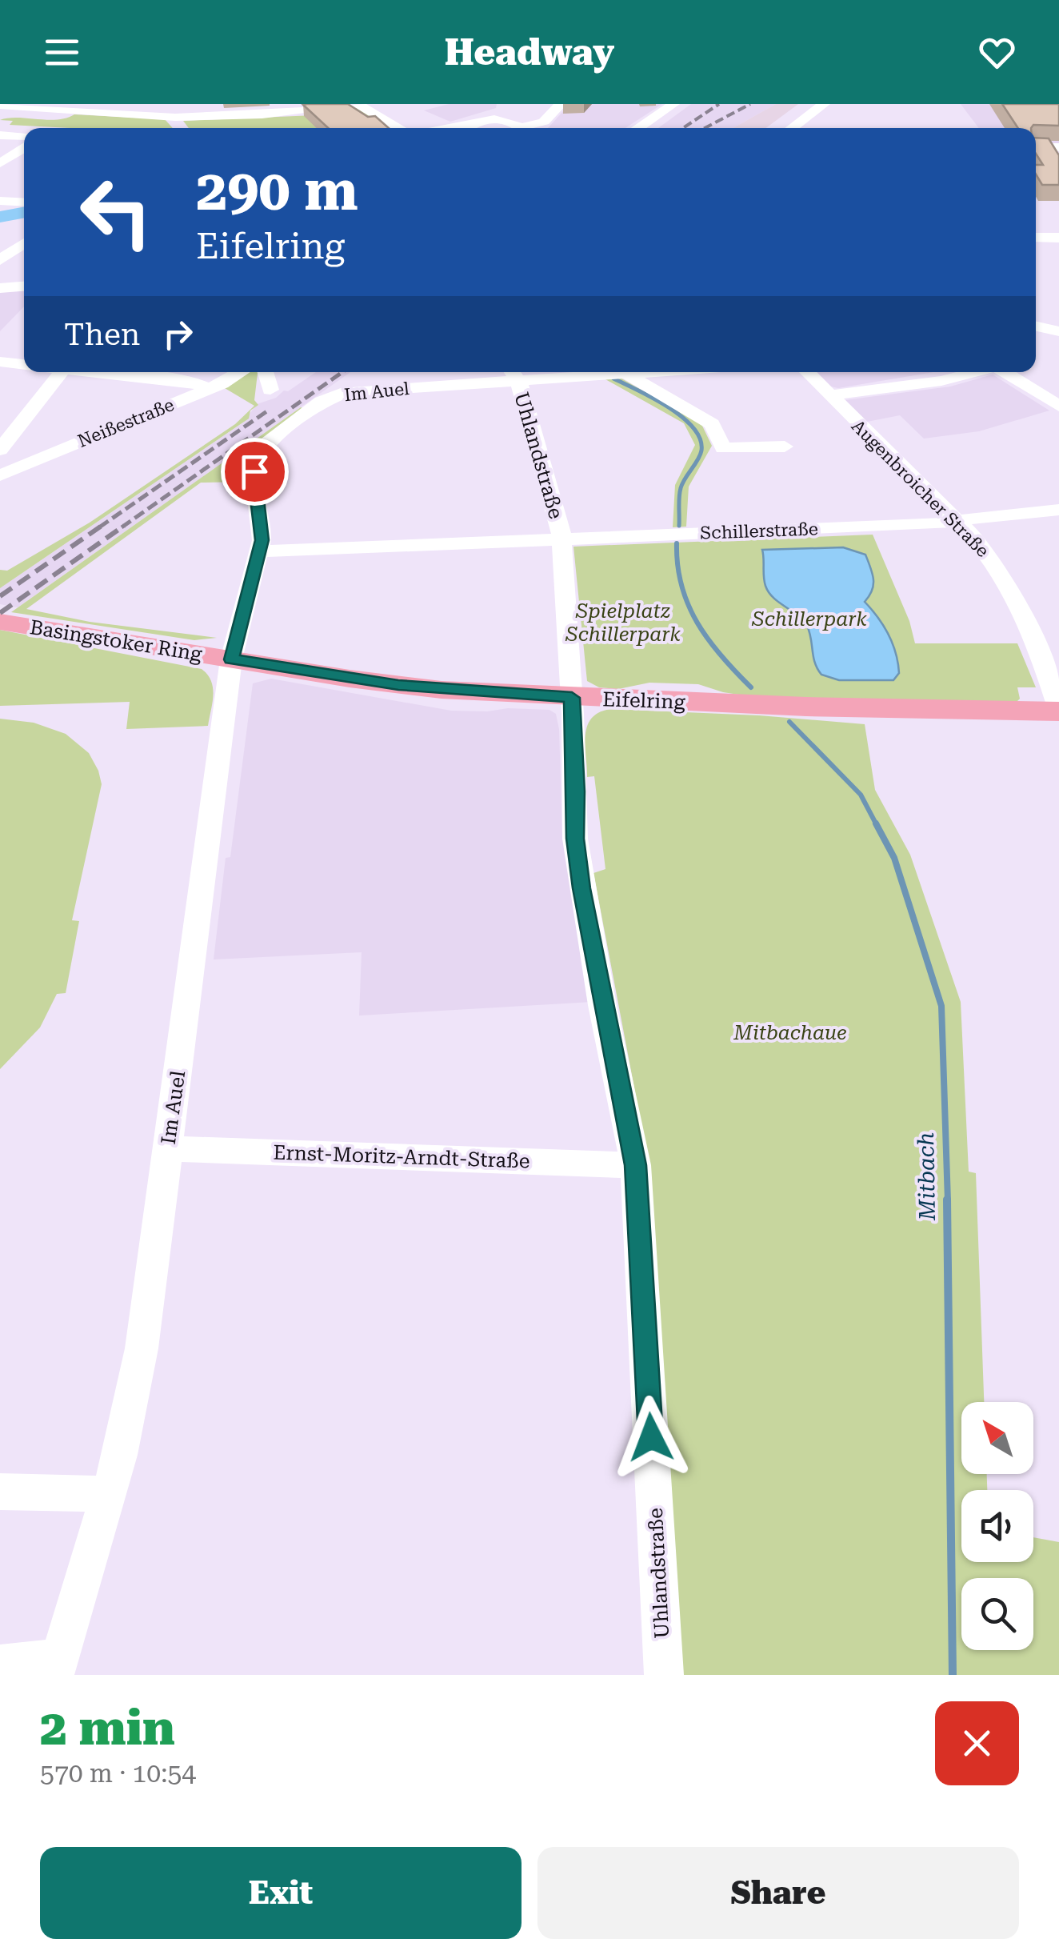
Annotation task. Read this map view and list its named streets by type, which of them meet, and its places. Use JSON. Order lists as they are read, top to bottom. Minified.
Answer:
{"streets":{"main road":["Basingstoker Ring","Eifelring"],"street":["Im Auel","Neißestraße","Uhlandstraße","Augenbroicher Straße","Schillerstraße","Ernst-Moritz-Arndt-Straße"]},"crossings":[["Im Auel","Uhlandstraße"],["Im Auel","Basingstoker Ring"],["Im Auel","Eifelring"],["Im Auel","Ernst-Moritz-Arndt-Straße"],["Uhlandstraße","Schillerstraße"],["Uhlandstraße","Eifelring"],["Uhlandstraße","Ernst-Moritz-Arndt-Straße"],["Augenbroicher Straße","Schillerstraße"],["Augenbroicher Straße","Eifelring"],["Basingstoker Ring","Eifelring"]],"water":["Mitbach"],"parks":["Spielplatz Schillerpark","Schillerpark","Mitbachaue"],"north":"top left","page":{"header":"Headway","turn":["290 m","Eifelring"],"then":"Then","heading":["2 min","570 m · 10:54"],"buttons":["Exit","Share"]}}
